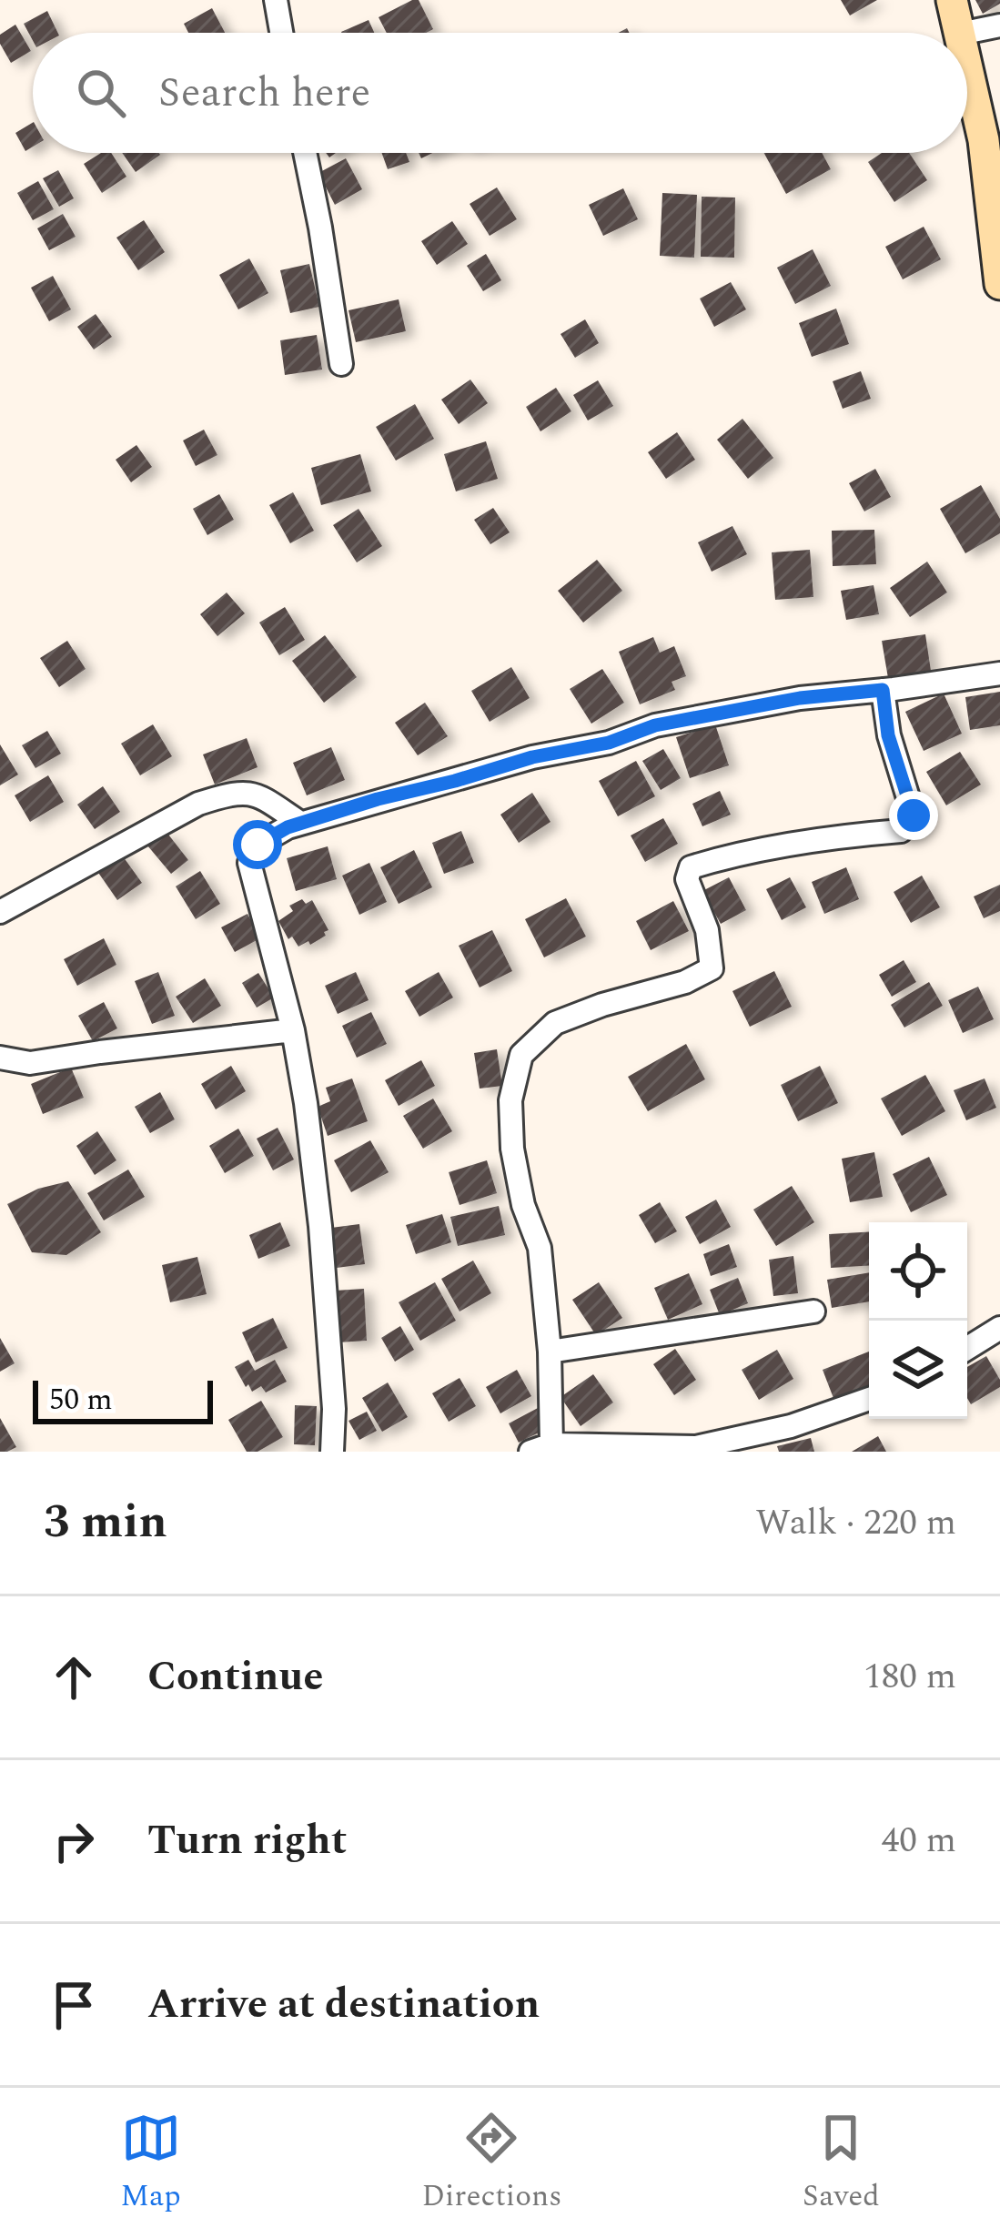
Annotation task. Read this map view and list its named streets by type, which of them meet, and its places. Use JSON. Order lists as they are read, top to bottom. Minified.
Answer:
{"scale_bar":"50 m","page":{"search":"Search here","scale":"50 m","heading":["3 min","Walk · 220 m"],"list":[["Continue","180 m"],["Turn right","40 m"],"Arrive at destination"],"nav":["Map","Directions","Saved"]}}
